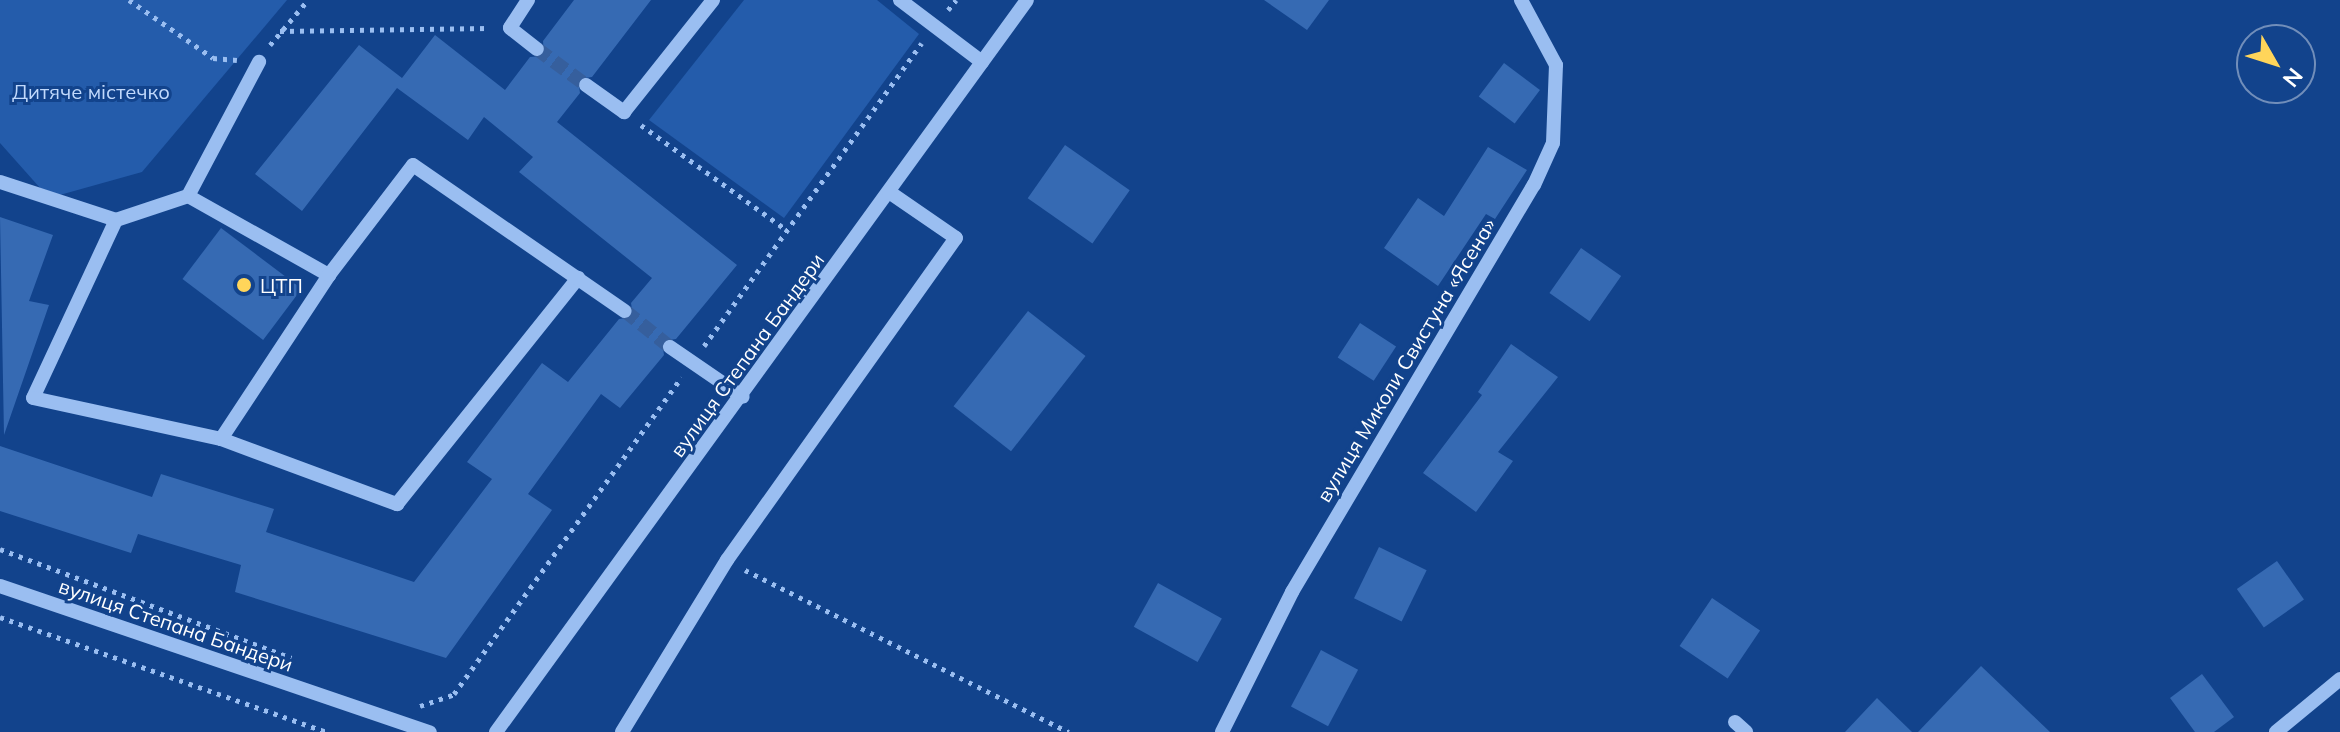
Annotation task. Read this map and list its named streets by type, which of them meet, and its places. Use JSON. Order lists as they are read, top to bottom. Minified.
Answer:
{"streets":{"street":["вулиця Степана Бандери","вулиця Миколи Свистуна «Ясена»"]},"parks":["Дитяче містечко"],"places":["ЦТП"],"north":"bottom right"}
